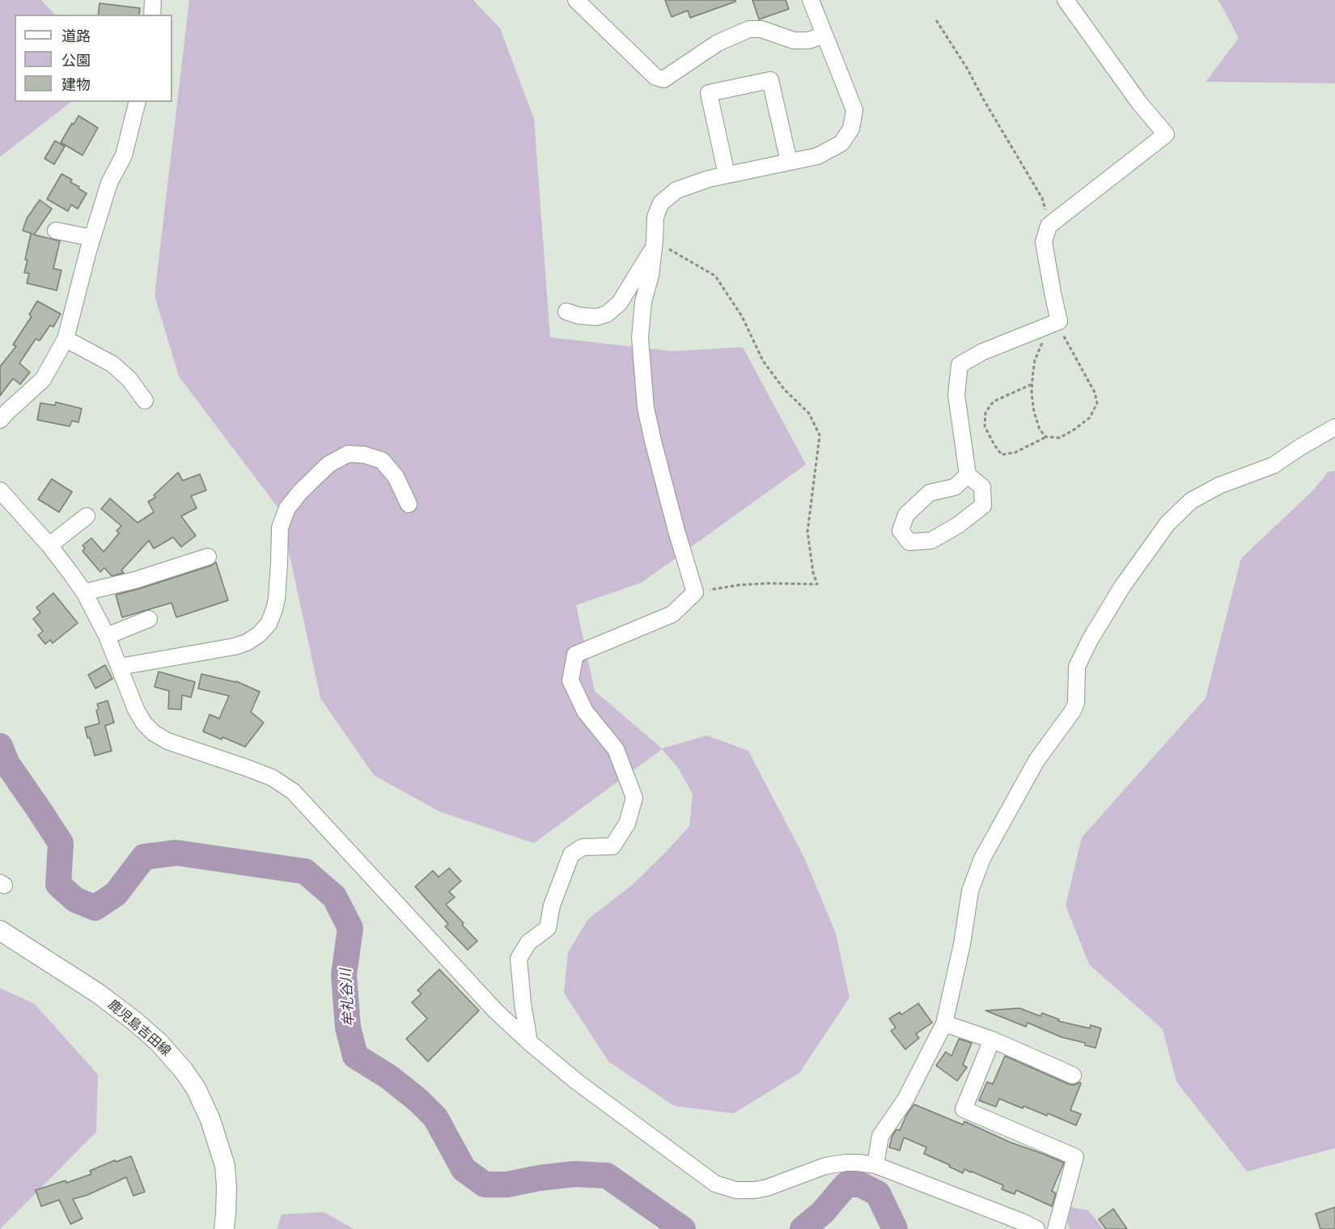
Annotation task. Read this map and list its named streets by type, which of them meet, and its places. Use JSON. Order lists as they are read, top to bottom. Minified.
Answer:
{"streets":{"main road":["鹿児島吉田線"]},"water":["牟礼谷川"],"legend":["道路","公園","建物"]}
